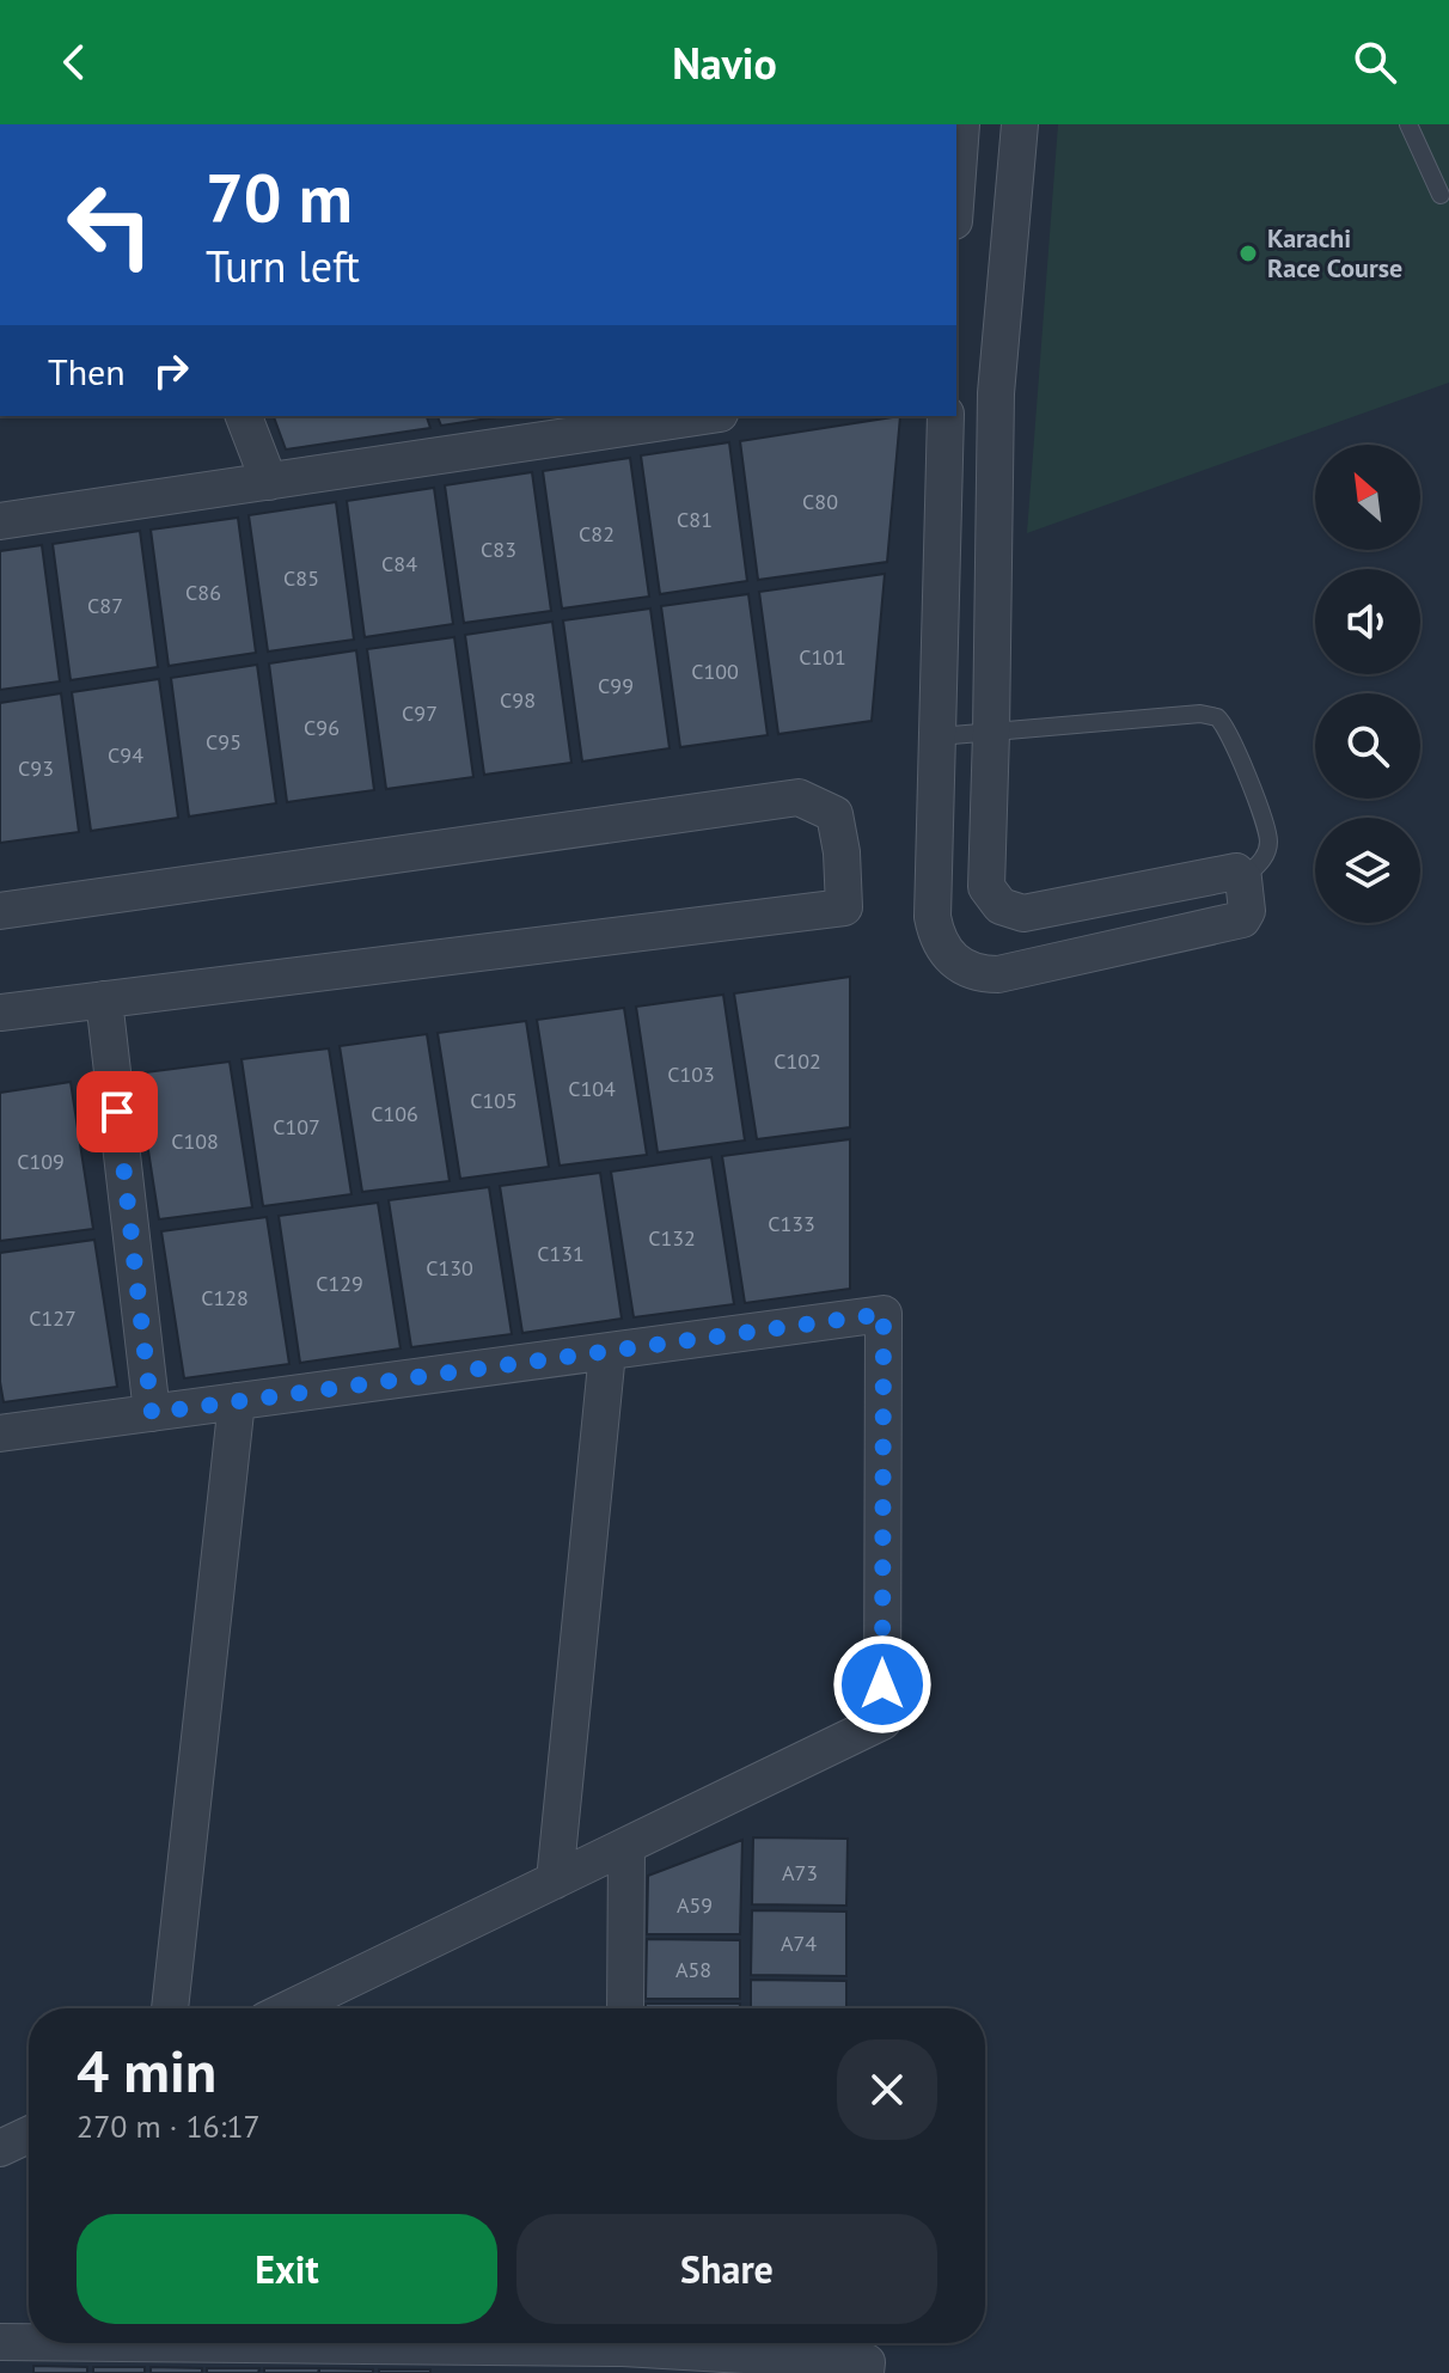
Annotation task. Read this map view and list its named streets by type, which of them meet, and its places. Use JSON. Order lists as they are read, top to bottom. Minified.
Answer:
{"places":["Karachi Race Course"],"house_numbers":["C80","C81","C82","C83","C84","C85","C86","C87","C101","C100","C99","C98","C97","C96","C95","C94","C93","C102","C103","C104","C105","C106","C107","C108","C109","C133","C132","C131","C130","C129","C128","C127","A73","A59","A74","A58"],"north":"top left","page":{"header":"Navio","turn":["70 m","Turn left"],"then":"Then","heading":["4 min","270 m · 16:17"],"buttons":["Exit","Share"]}}
